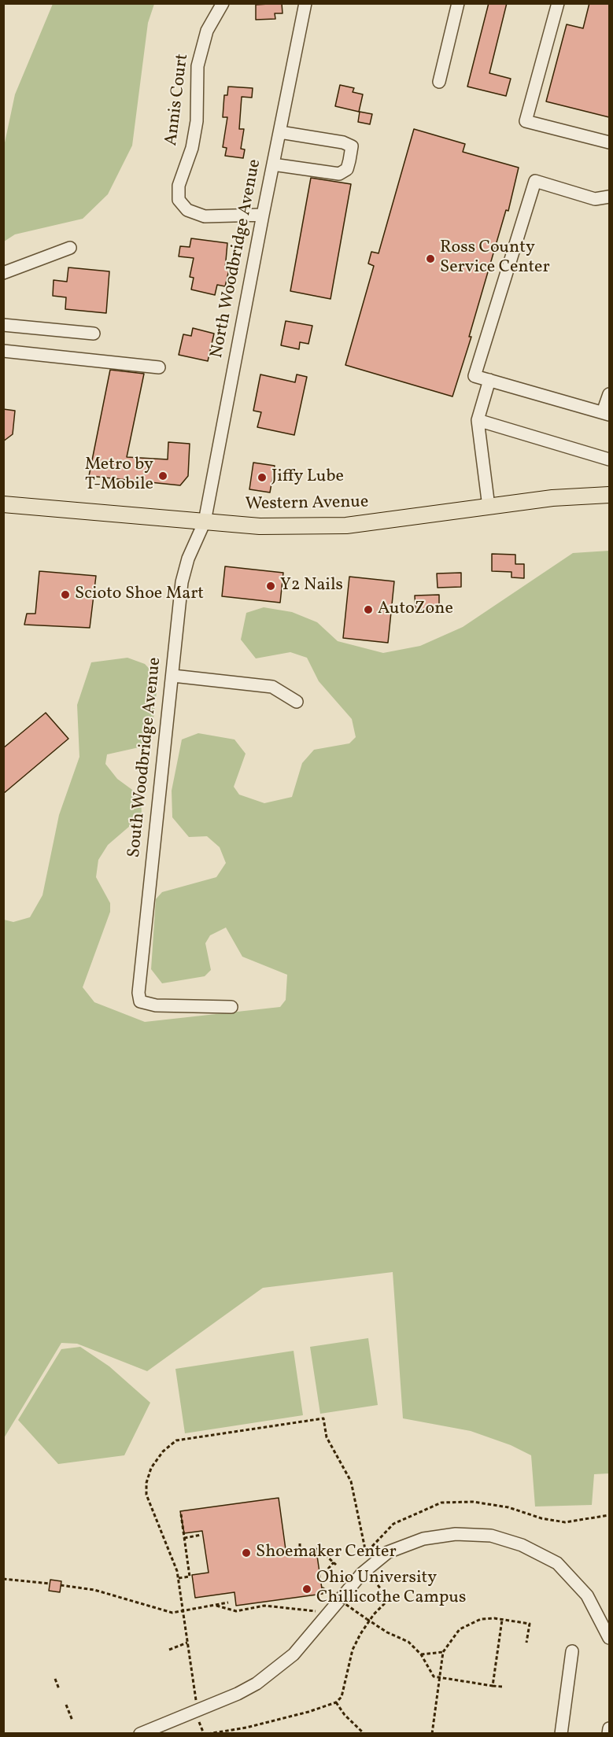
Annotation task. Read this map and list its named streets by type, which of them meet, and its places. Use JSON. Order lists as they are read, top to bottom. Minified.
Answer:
{"streets":{"main road":["Western Avenue"],"street":["Annis Court","North Woodbridge Avenue","South Woodbridge Avenue"]},"crossings":[["Annis Court","North Woodbridge Avenue"],["North Woodbridge Avenue","Western Avenue"],["North Woodbridge Avenue","South Woodbridge Avenue"],["Western Avenue","South Woodbridge Avenue"]],"places":["Ross County Service Center","Metro by T-Mobile","Jiffy Lube","Y2 Nails","Scioto Shoe Mart","AutoZone","Shoemaker Center","Ohio University Chillicothe Campus"]}
